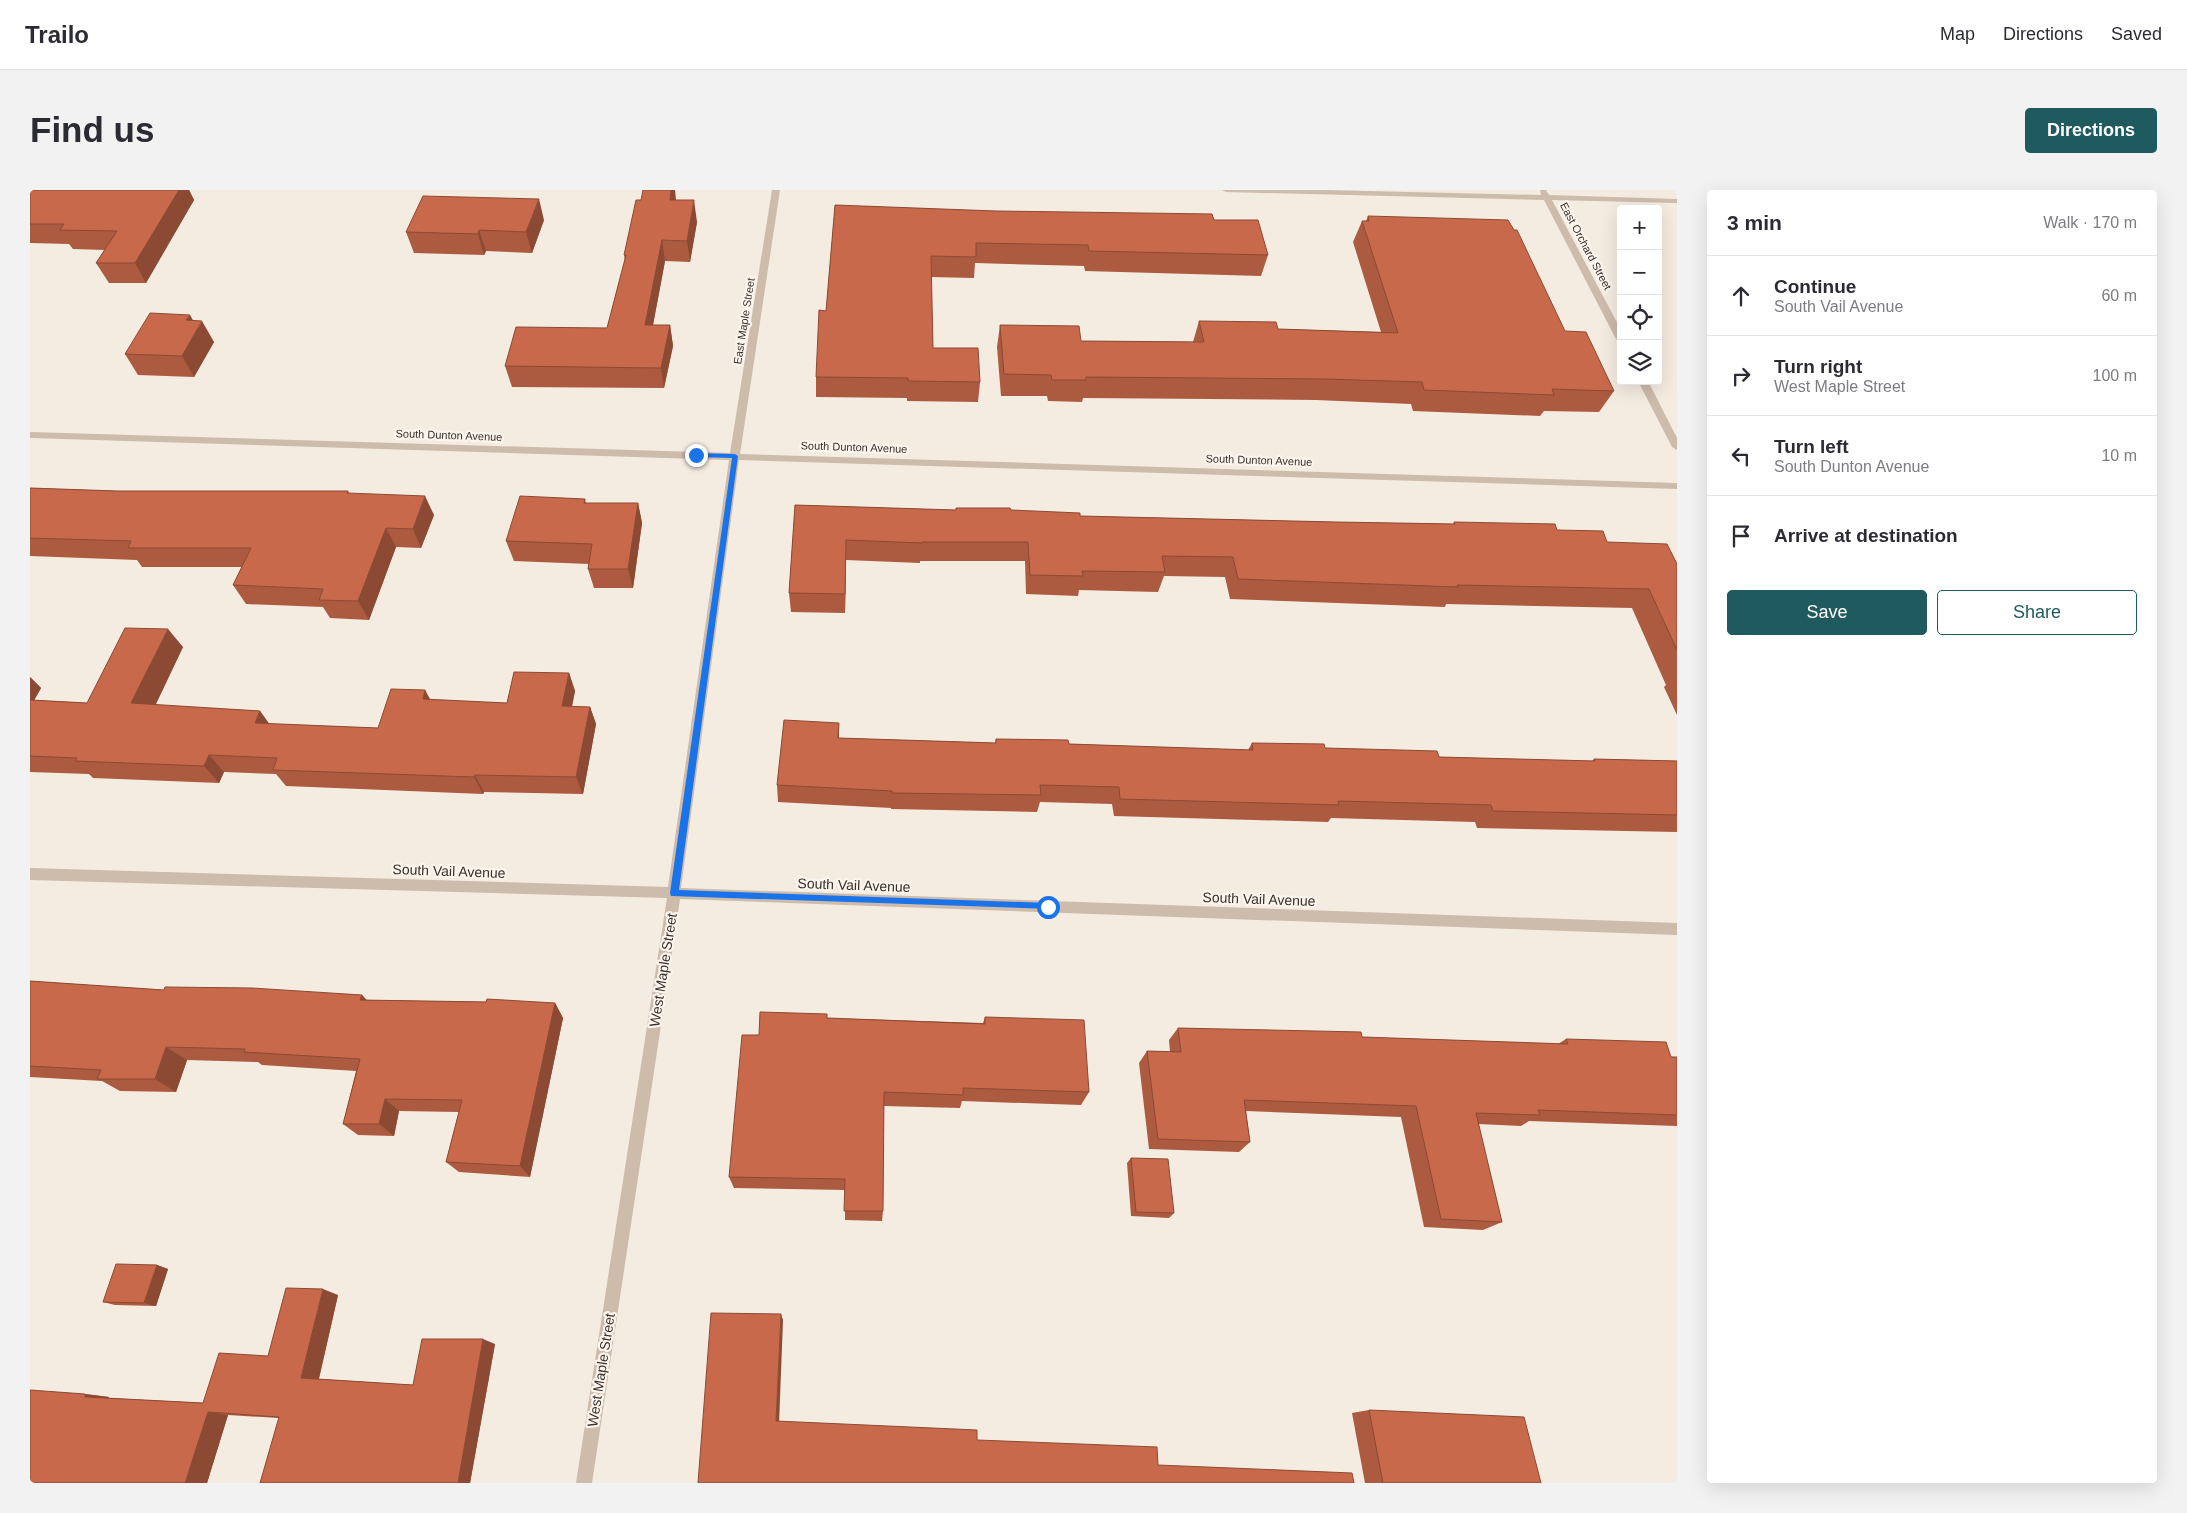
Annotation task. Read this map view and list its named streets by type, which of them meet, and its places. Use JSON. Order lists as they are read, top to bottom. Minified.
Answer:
{"streets":{"street":["East Orchard Street","East Maple Street","South Dunton Avenue","South Vail Avenue","West Maple Street"]},"crossings":[["East Maple Street","South Dunton Avenue"],["East Maple Street","West Maple Street"],["South Dunton Avenue","West Maple Street"],["South Vail Avenue","West Maple Street"]],"page":{"header":"Trailo","nav":["Map","Directions","Saved"],"buttons":["Directions",["Save","Share"]],"title":"Find us","heading":["3 min","Walk · 170 m"],"map_buttons":["+","−"],"list":[["Continue","South Vail Avenue","60 m"],["Turn right","West Maple Street","100 m"],["Turn left","South Dunton Avenue","10 m"],"Arrive at destination"]}}
